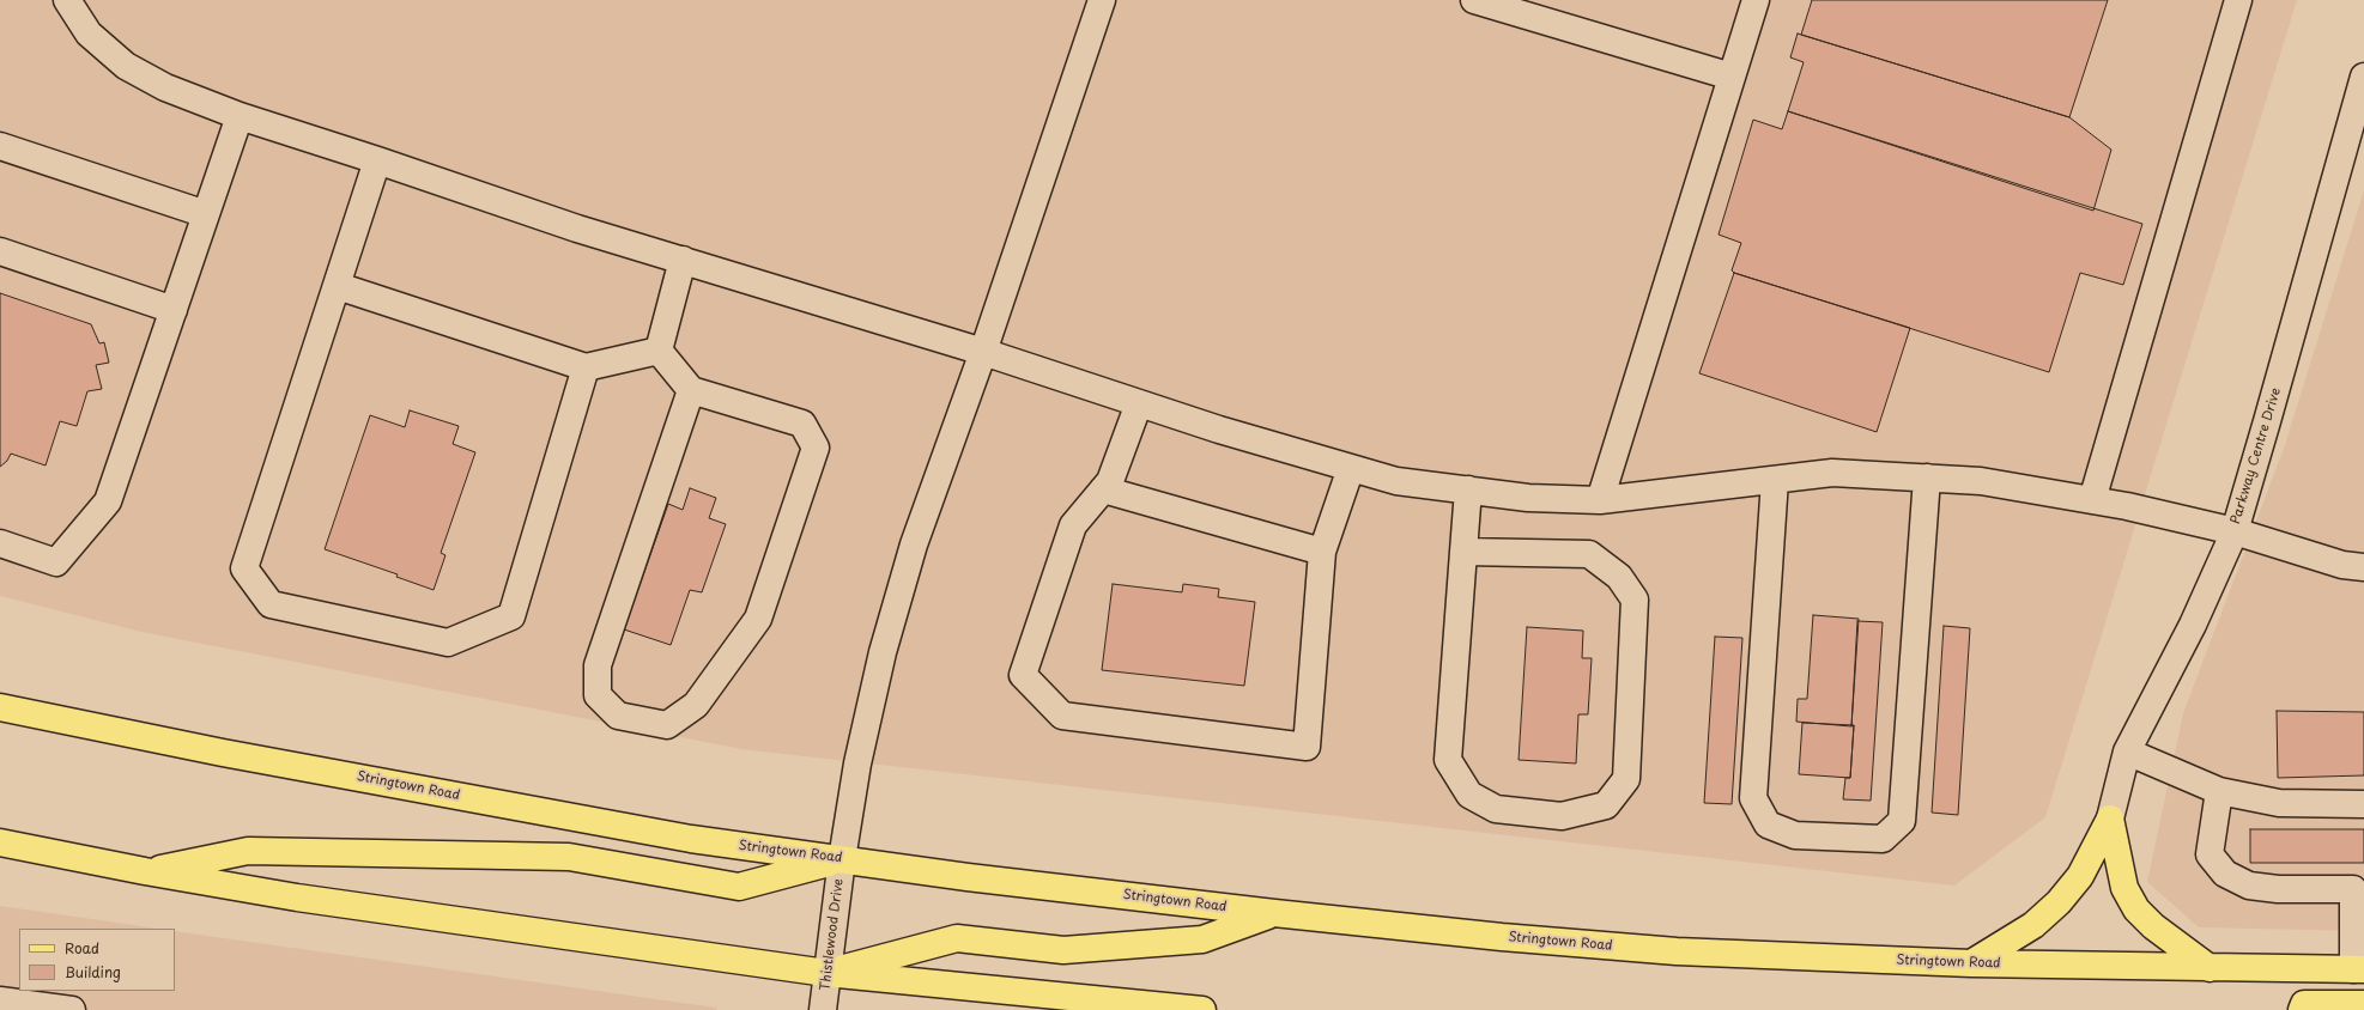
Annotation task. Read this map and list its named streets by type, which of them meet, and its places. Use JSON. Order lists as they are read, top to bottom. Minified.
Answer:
{"streets":{"main road":["Stringtown Road"],"street":["Parkway Centre Drive","Thistlewood Drive"]},"crossings":[["Stringtown Road","Thistlewood Drive"]],"legend":["Road","Building"]}
